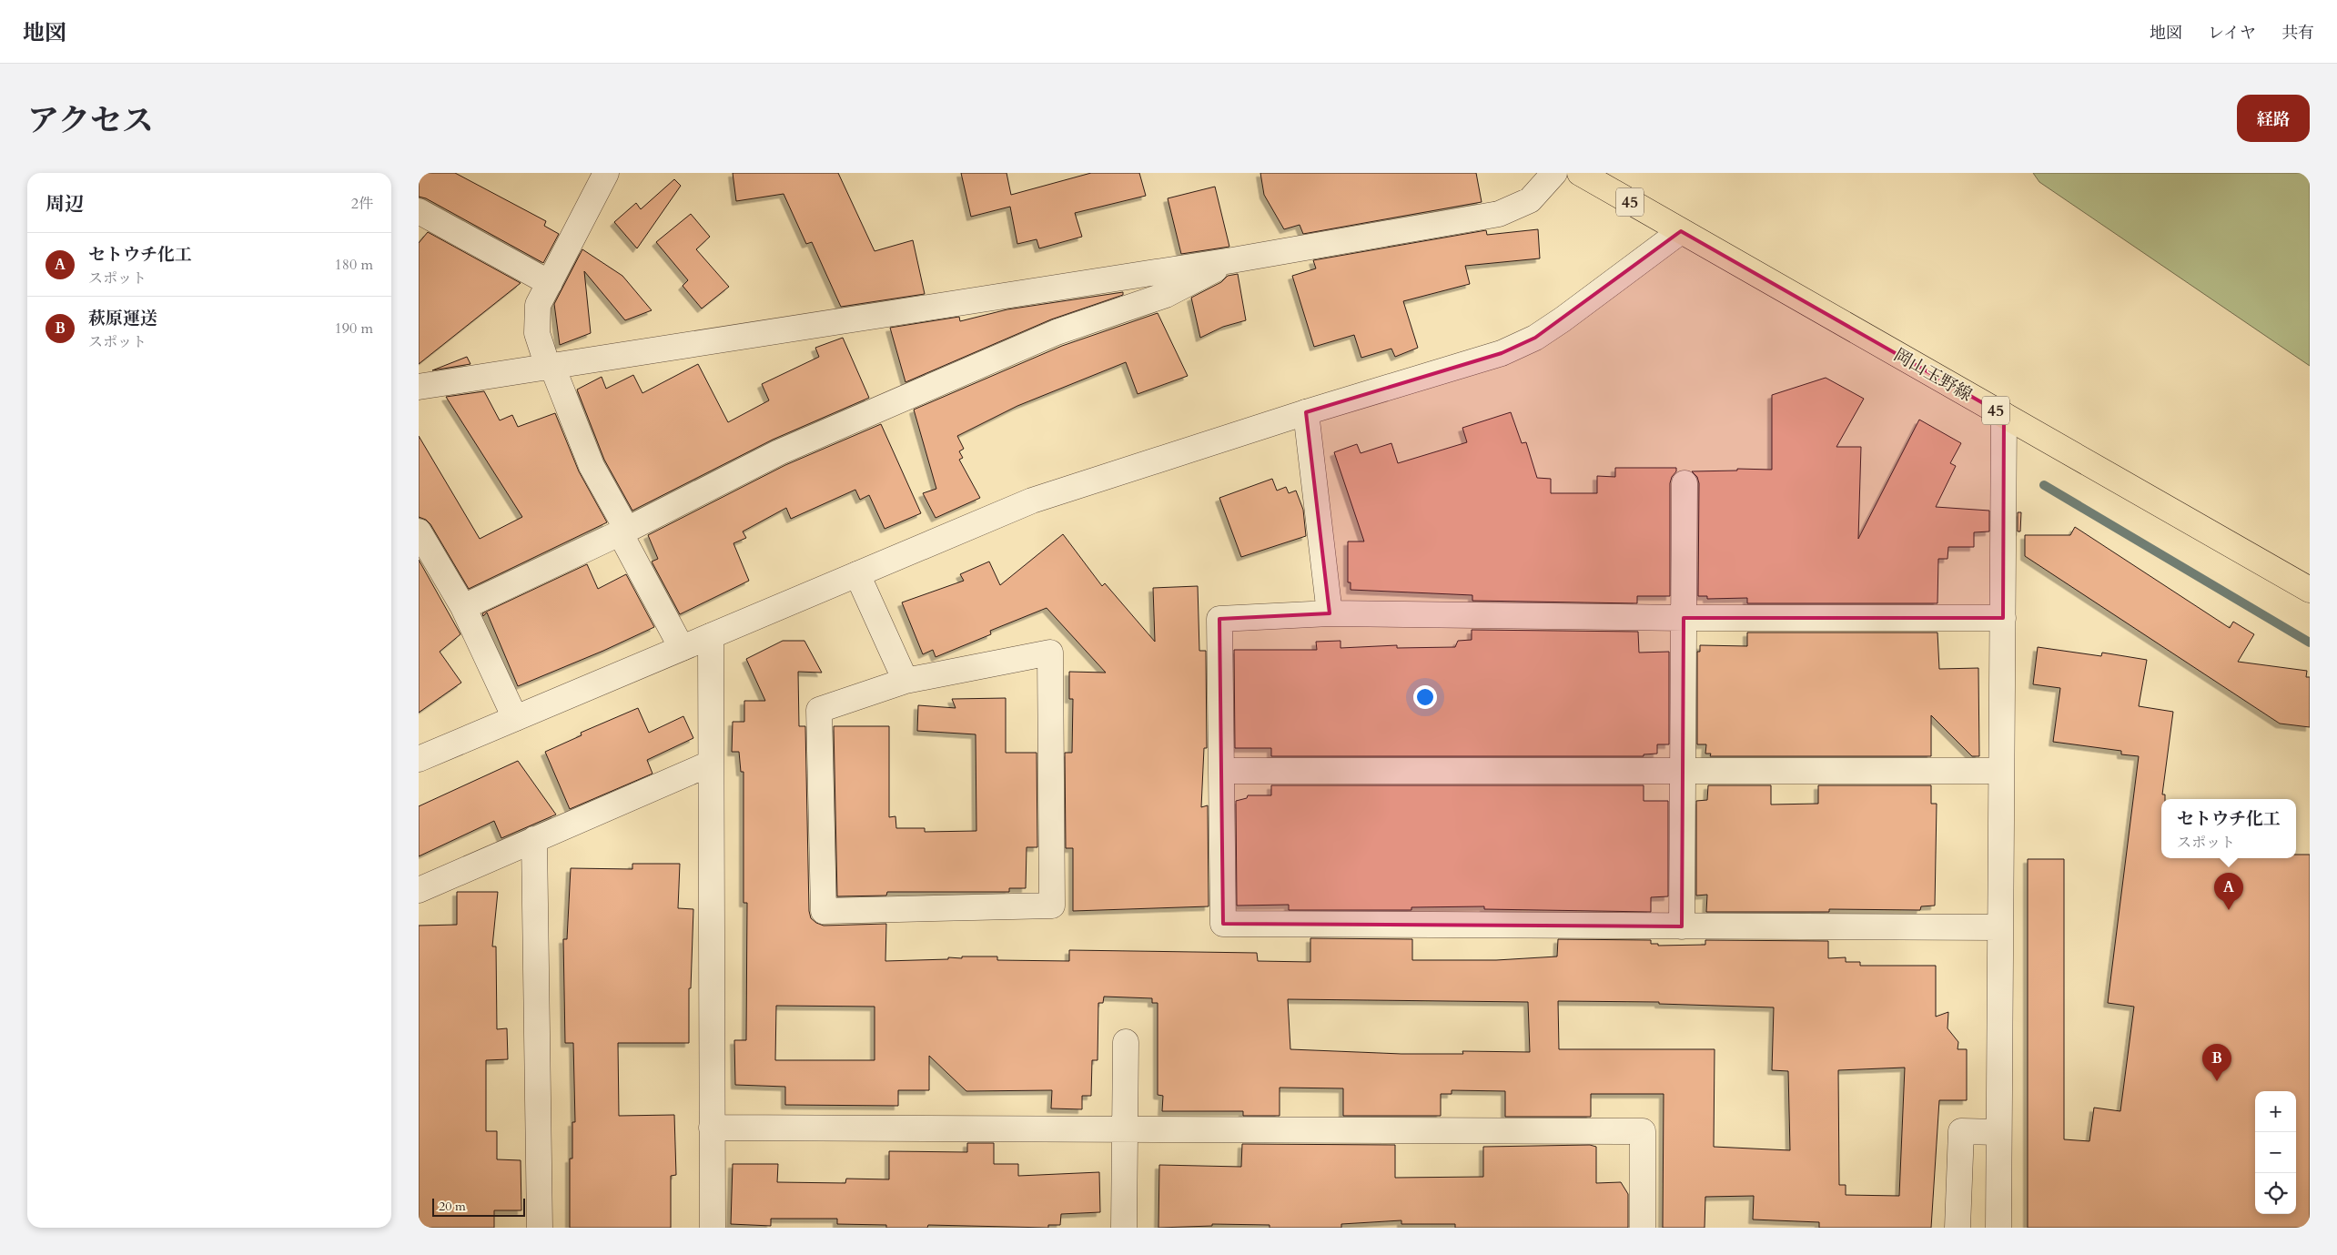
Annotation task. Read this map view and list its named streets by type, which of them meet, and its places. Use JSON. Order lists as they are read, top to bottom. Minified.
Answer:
{"streets":{"main road":["45","岡山玉野線"]},"scale_bar":"20 m","page":{"header":"地図","nav":["地図","レイヤ","共有"],"title":"アクセス","buttons":"経路","heading":["周辺","2件"],"list":[{"mark":"A","name":"セトウチ化工","note":"スポット","value":"180 m"},{"mark":"B","name":"萩原運送","note":"スポット","value":"190 m"}],"popup":["セトウチ化工","スポット"],"pins":["A","B"],"map_buttons":["+","−"],"scale":"20 m"}}
